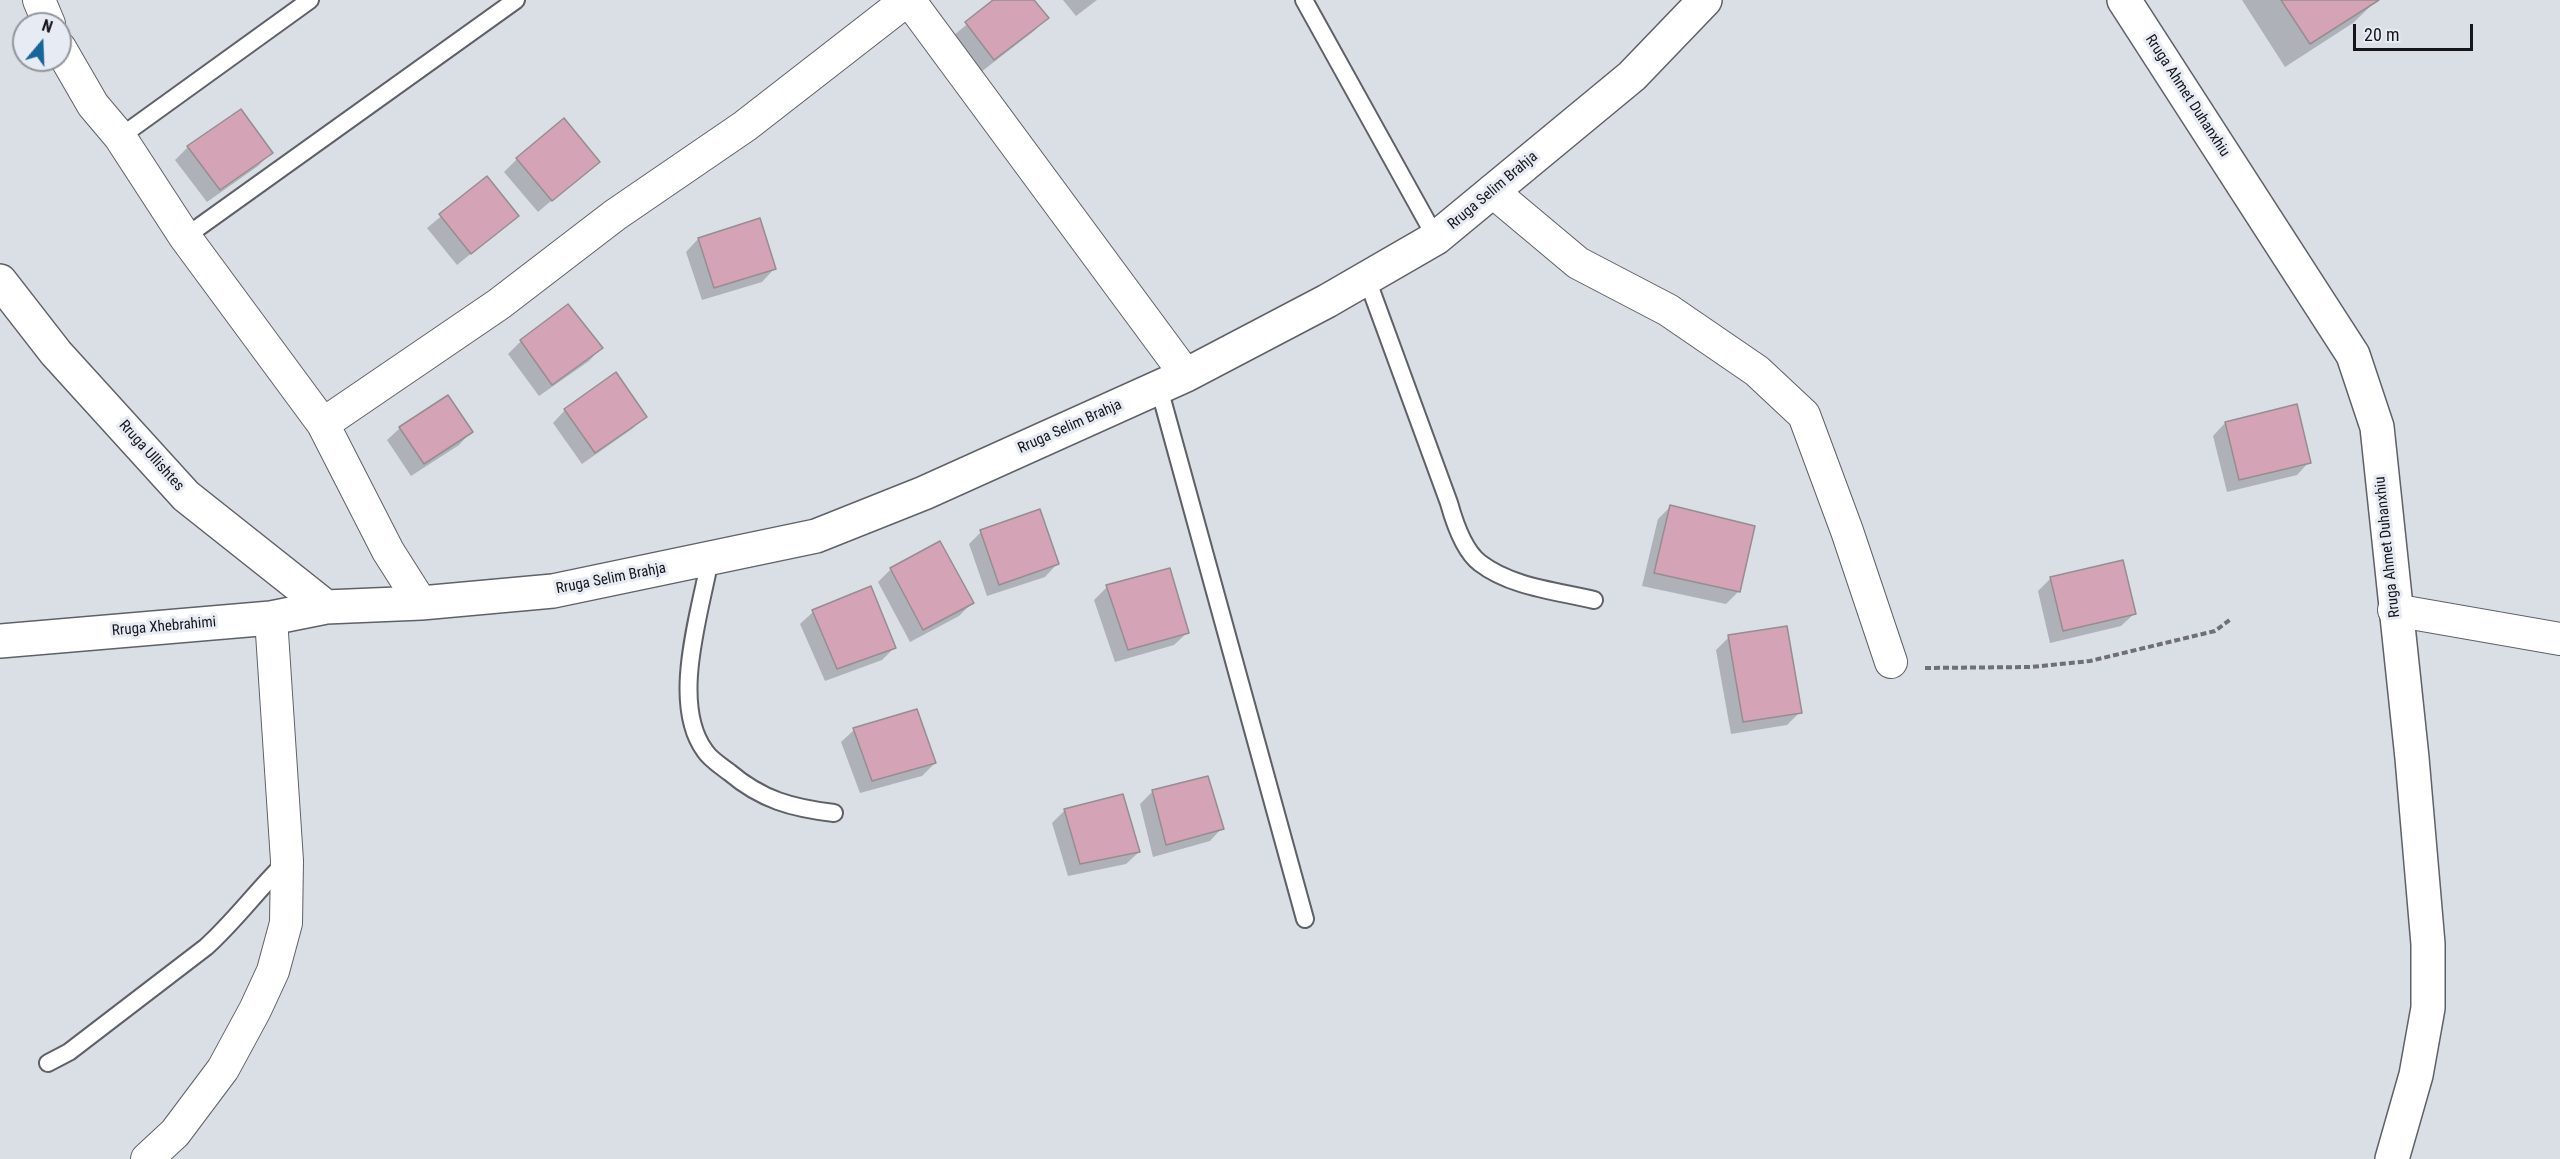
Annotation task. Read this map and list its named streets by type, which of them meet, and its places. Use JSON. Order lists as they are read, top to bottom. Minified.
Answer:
{"streets":{"street":["Rruga Ahmet Duhanxhiu","Rruga Selim Brahja","Rruga Ullishtes","Rruga Xhebrahimi"]},"crossings":[["Rruga Selim Brahja","Rruga Ullishtes"],["Rruga Selim Brahja","Rruga Xhebrahimi"],["Rruga Ullishtes","Rruga Xhebrahimi"]],"scale_bar":"20 m","north":"top"}
